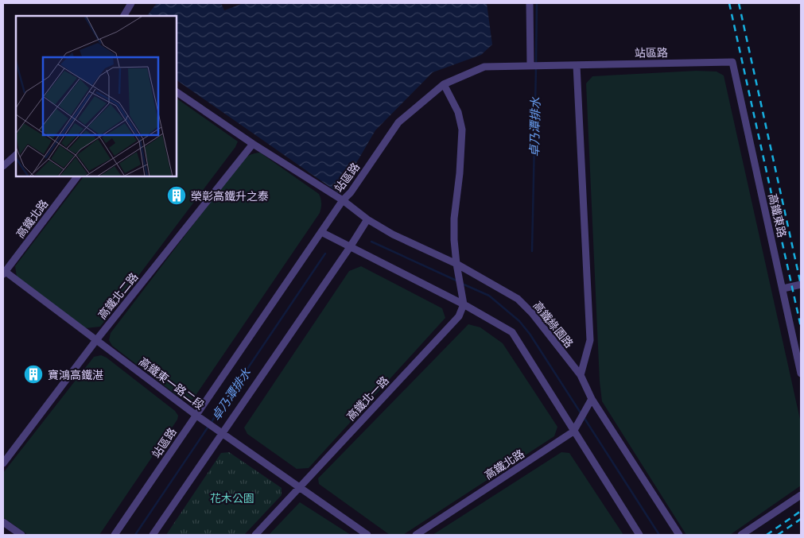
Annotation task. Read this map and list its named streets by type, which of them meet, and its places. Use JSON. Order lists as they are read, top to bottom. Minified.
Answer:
{"streets":{"street":["站區路","高鐵東路","高鐵北路","高鐵北二路","高鐵綠園路","高鐵東一路二段","高鐵北一路"]},"crossings":[["站區路","高鐵東路"],["站區路","高鐵綠園路"],["站區路","高鐵東一路二段"],["高鐵北路","高鐵綠園路"],["高鐵北路","高鐵東一路二段"],["高鐵北二路","高鐵綠園路"],["高鐵北二路","高鐵東一路二段"],["高鐵東一路二段","高鐵北一路"]],"water":["卓乃潭排水"],"parks":["花木公園"],"places":{"building":["榮彰高鐵升之泰","寶鴻高鐵湛"]}}
